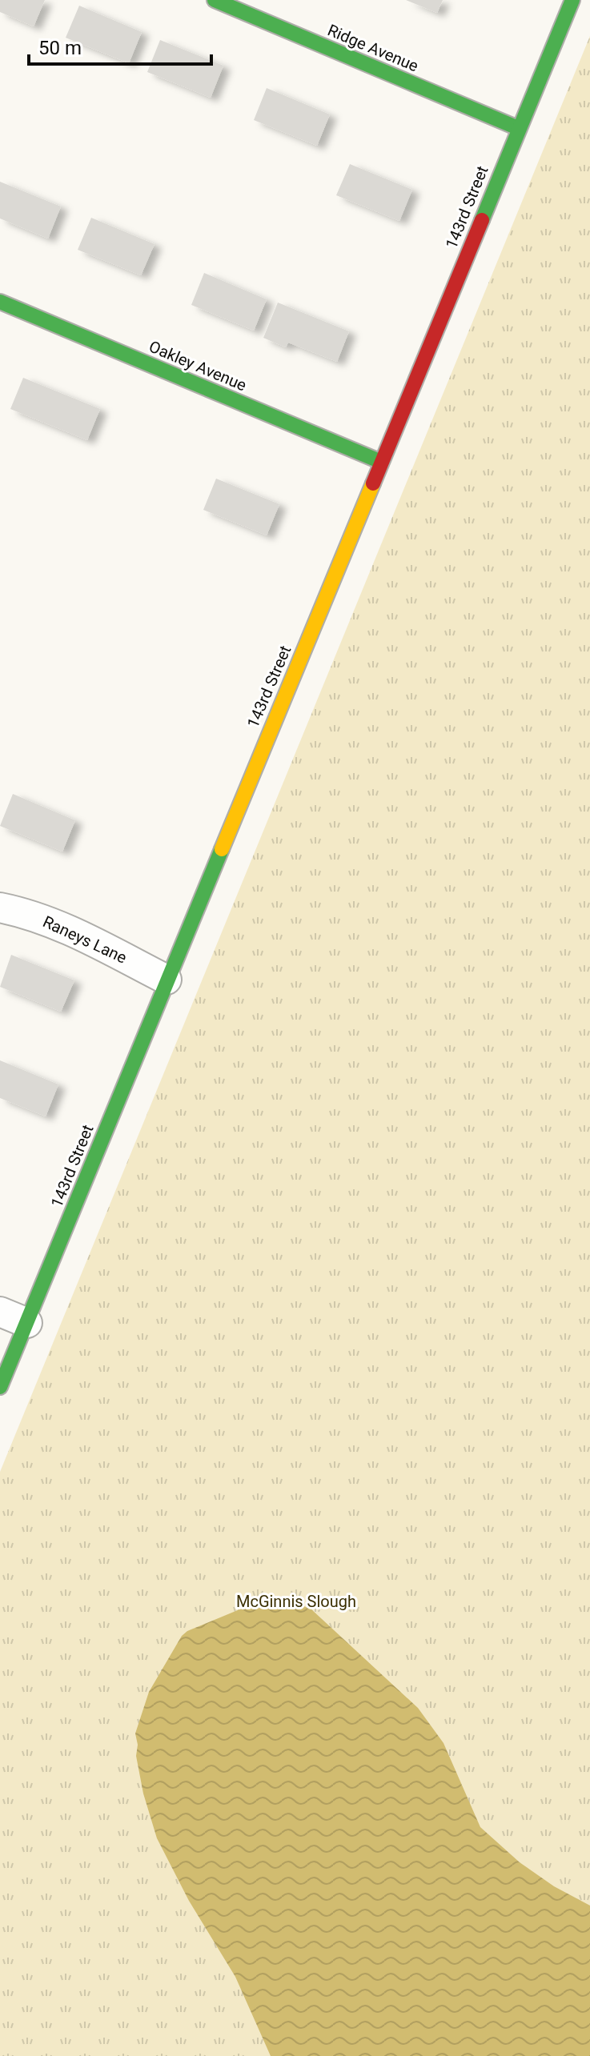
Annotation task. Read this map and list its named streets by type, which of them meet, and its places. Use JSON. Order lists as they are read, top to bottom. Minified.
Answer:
{"streets":{"main road":["Ridge Avenue","143rd Street","Oakley Avenue"],"street":["Raneys Lane"]},"crossings":[["Ridge Avenue","143rd Street"],["143rd Street","Oakley Avenue"],["143rd Street","Raneys Lane"]],"parks":["McGinnis Slough"],"scale_bar":"50 m"}
